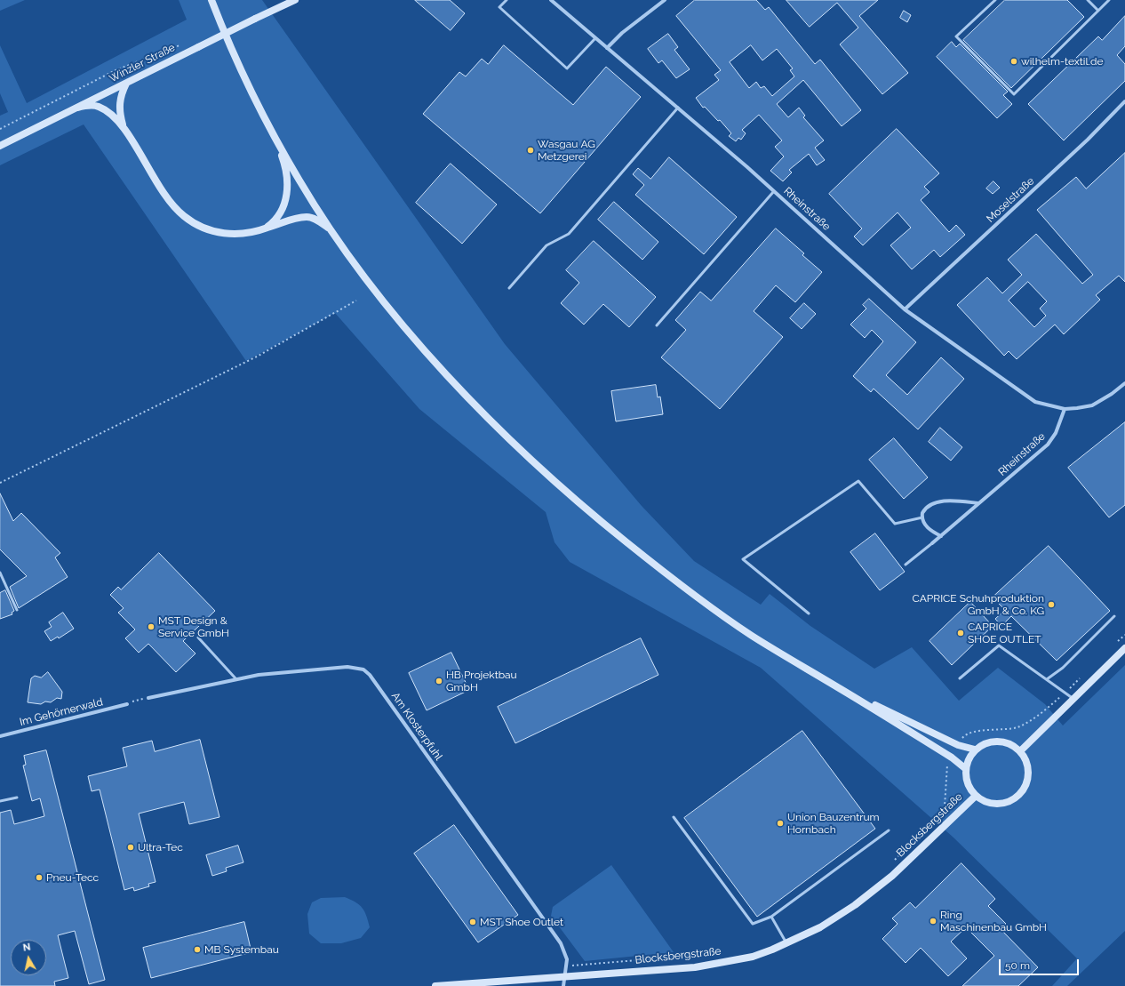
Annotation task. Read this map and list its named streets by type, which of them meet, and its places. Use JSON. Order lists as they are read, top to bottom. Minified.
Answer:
{"streets":{"main road":["Winzler Straße","Blocksbergstraße"],"street":["Moselstraße","Rheinstraße","Im Gehörnerwald","Am Klosterpfuhl"]},"crossings":[["Moselstraße","Rheinstraße"],["Am Klosterpfuhl","Blocksbergstraße"]],"places":["wilhelm-textil.de","Wasgau AG Metzgerei","CAPRICE Schuhproduktion GmbH & Co. KG","MST Design & Service GmbH","CAPRICE SHOE OUTLET","HB Projektbau GmbH","Union Bauzentrum Hornbach","Ultra-Tec","Pneu-Tecc","Ring Maschinenbau GmbH","MST Shoe Outlet","MB Systembau"],"scale_bar":"50 m","north":"top"}
